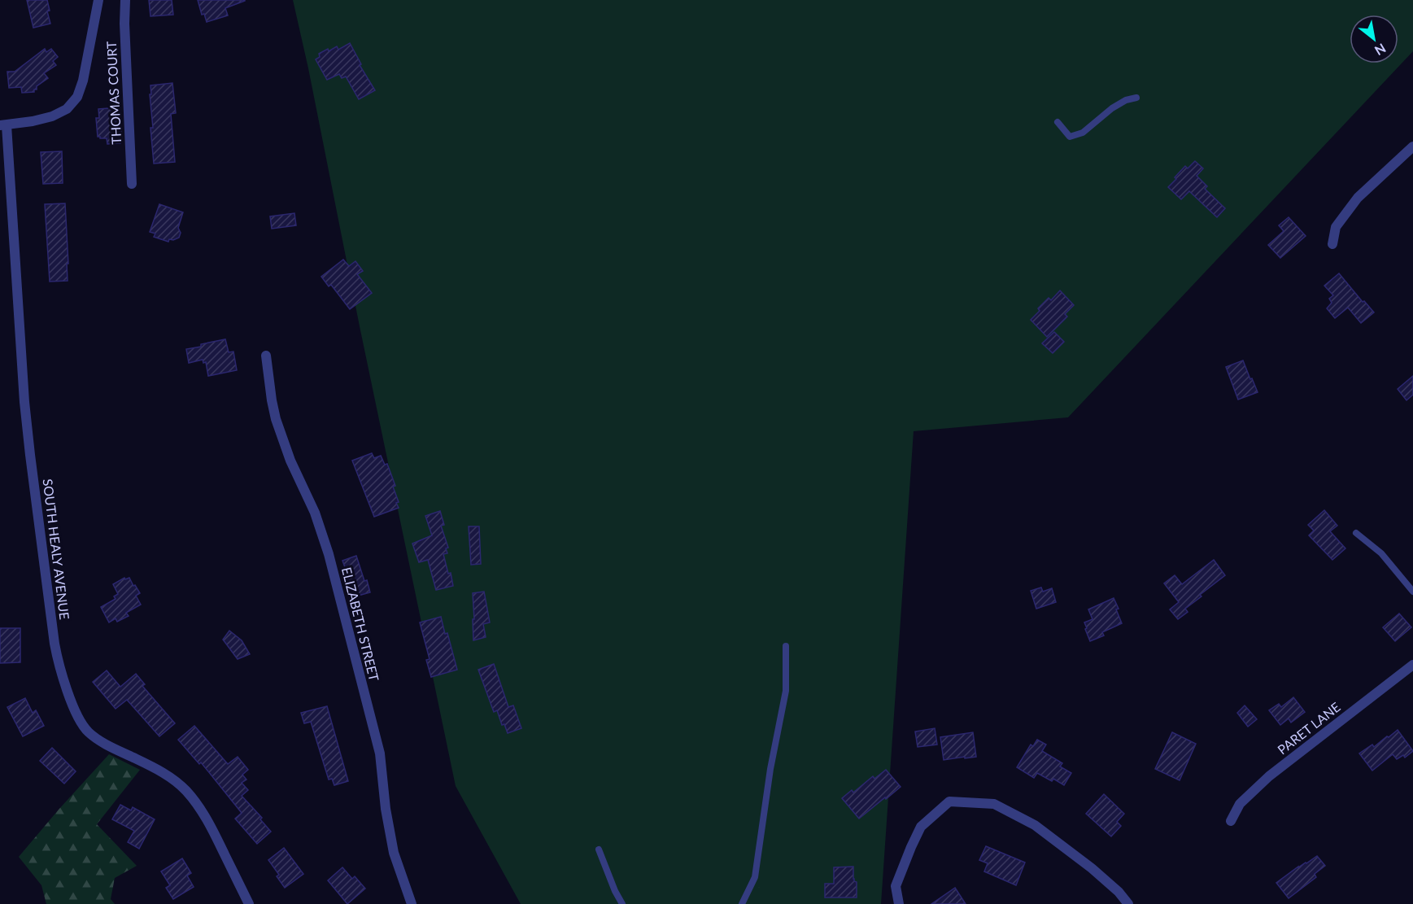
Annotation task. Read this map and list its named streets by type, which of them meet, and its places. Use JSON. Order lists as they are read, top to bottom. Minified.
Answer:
{"streets":{"street":["THOMAS COURT","SOUTH HEALY AVENUE","ELIZABETH STREET","PARET LANE"]},"north":"bottom right"}
